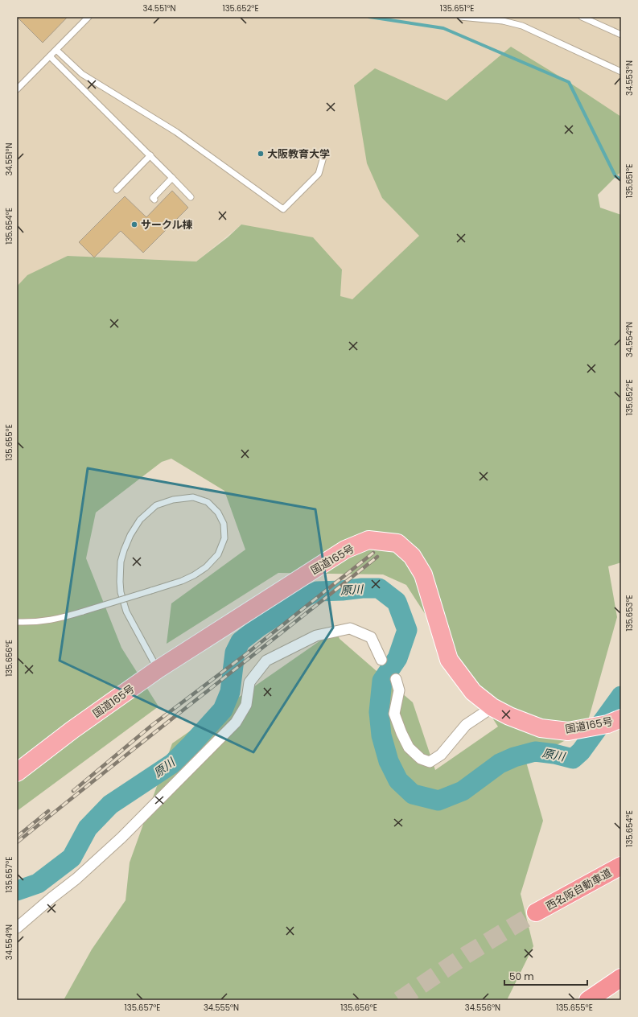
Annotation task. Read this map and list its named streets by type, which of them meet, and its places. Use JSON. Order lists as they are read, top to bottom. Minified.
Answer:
{"streets":{"highway":["国道165号","西名阪自動車道"]},"water":["原川"],"places":["大阪教育大学","サークル棟"],"scale_bar":"50 m","coordinates":["34.551°N","135.652°E","135.651°E","34.553°N","135.654°E","34.554°N","135.655°E","135.653°E","135.656°E","135.657°E","34.555°N","34.556°N"]}
